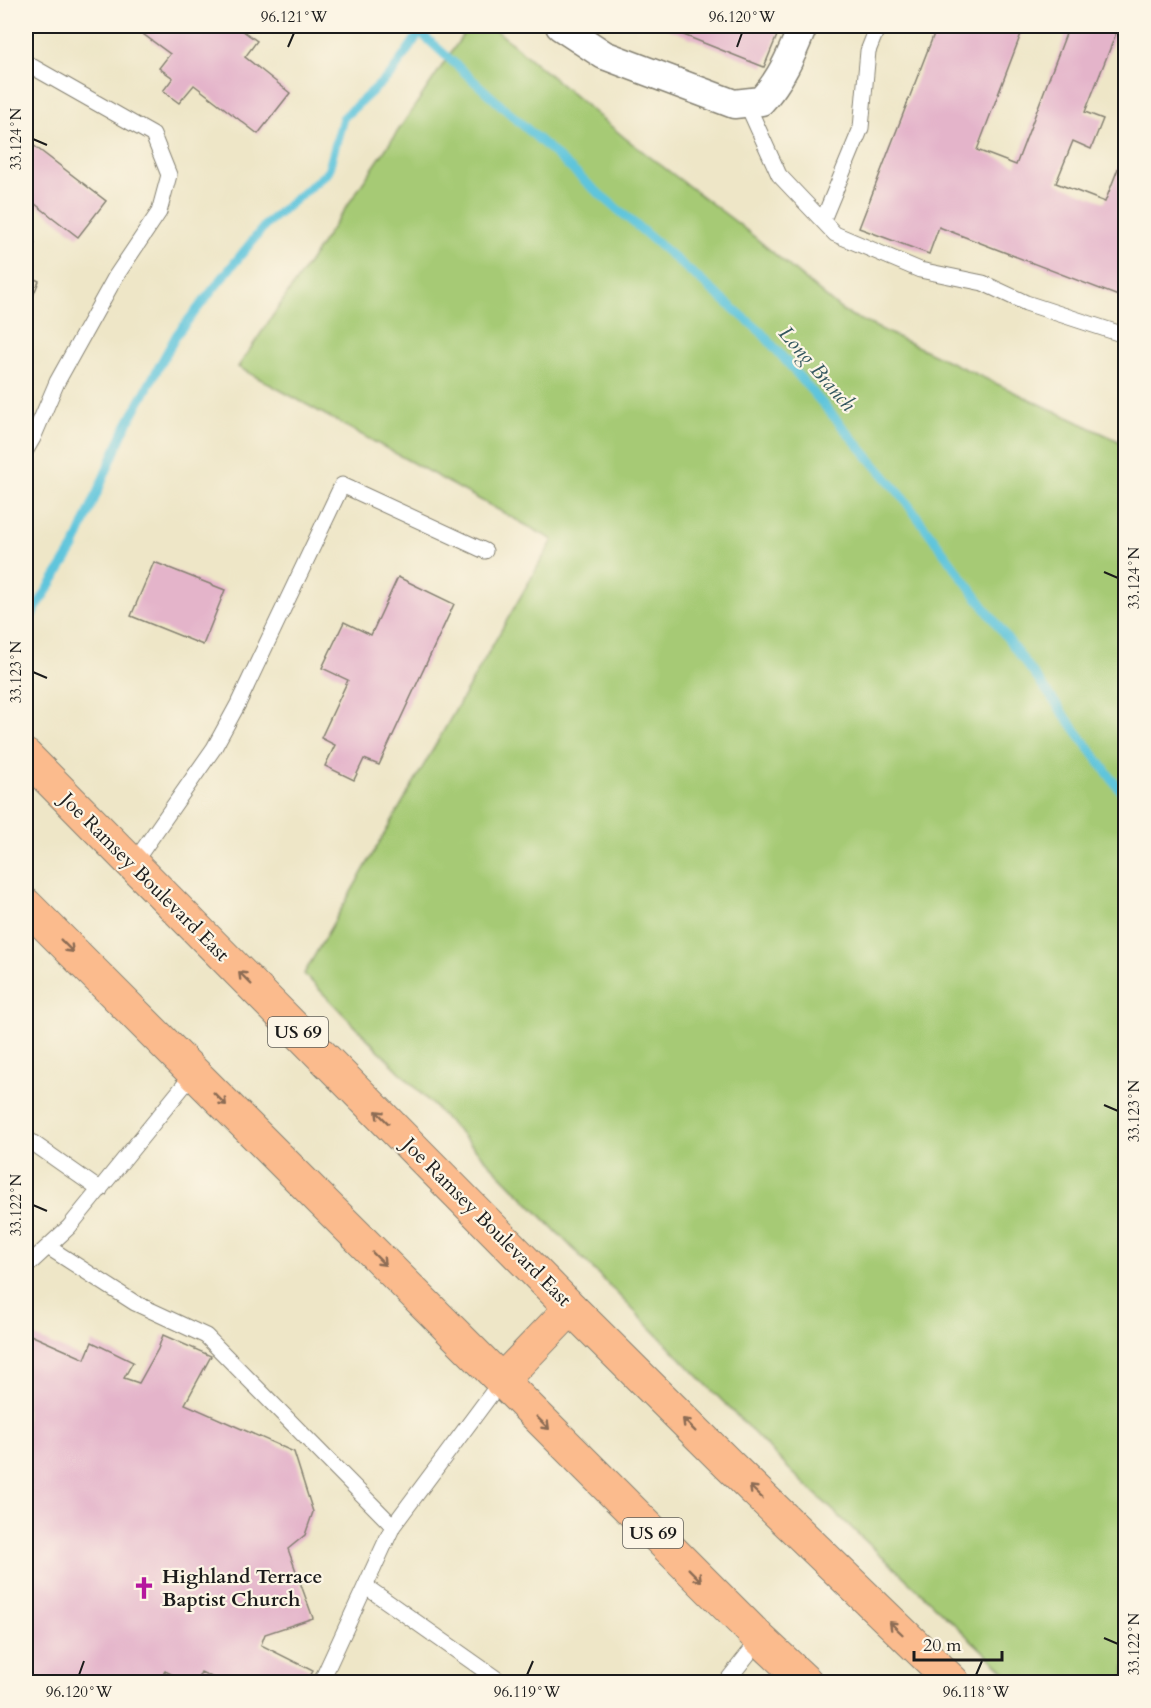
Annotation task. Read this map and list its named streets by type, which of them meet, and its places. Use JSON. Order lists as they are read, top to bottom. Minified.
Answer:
{"streets":{"highway":["Joe Ramsey Boulevard East","US 69"]},"water":["Long Branch"],"places":{"church":["Highland Terrace Baptist Church"]},"scale_bar":"20 m","coordinates":["96.121°W","96.120°W","33.124°N","33.123°N","33.122°N","96.119°W","96.118°W"]}
